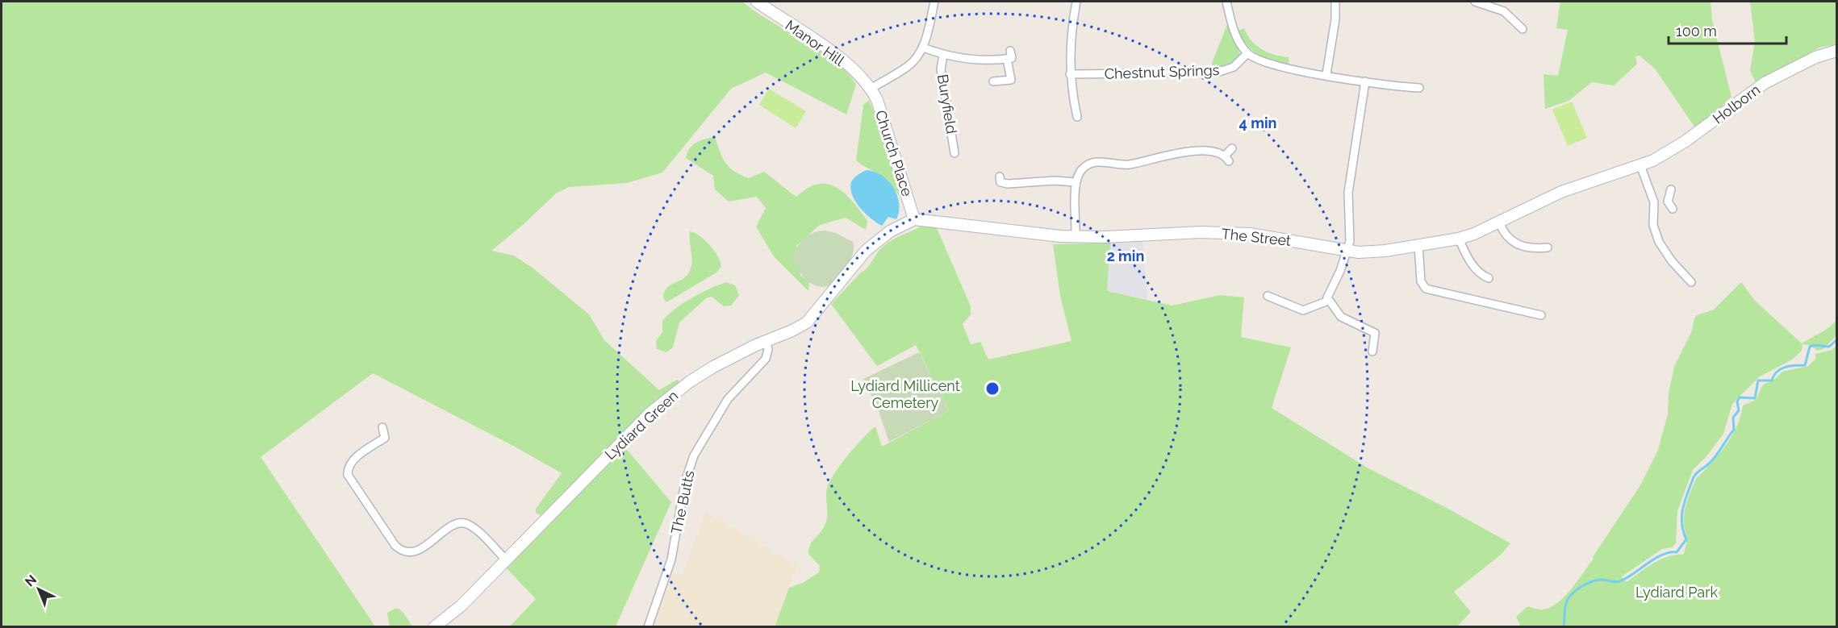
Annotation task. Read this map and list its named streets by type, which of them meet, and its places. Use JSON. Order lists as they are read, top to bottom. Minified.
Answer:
{"streets":{"street":["Manor Hill","Chestnut Springs","Buryfield","Holborn","Church Place","The Street","Lydiard Green","The Butts"]},"crossings":[["Manor Hill","Church Place"],["Holborn","The Street"],["Church Place","The Street"],["Church Place","Lydiard Green"],["The Street","Lydiard Green"],["Lydiard Green","The Butts"]],"parks":["Lydiard Millicent Cemetery","Lydiard Park"],"scale_bar":"100 m","north":"top left","rings":["4 min","2 min"]}
